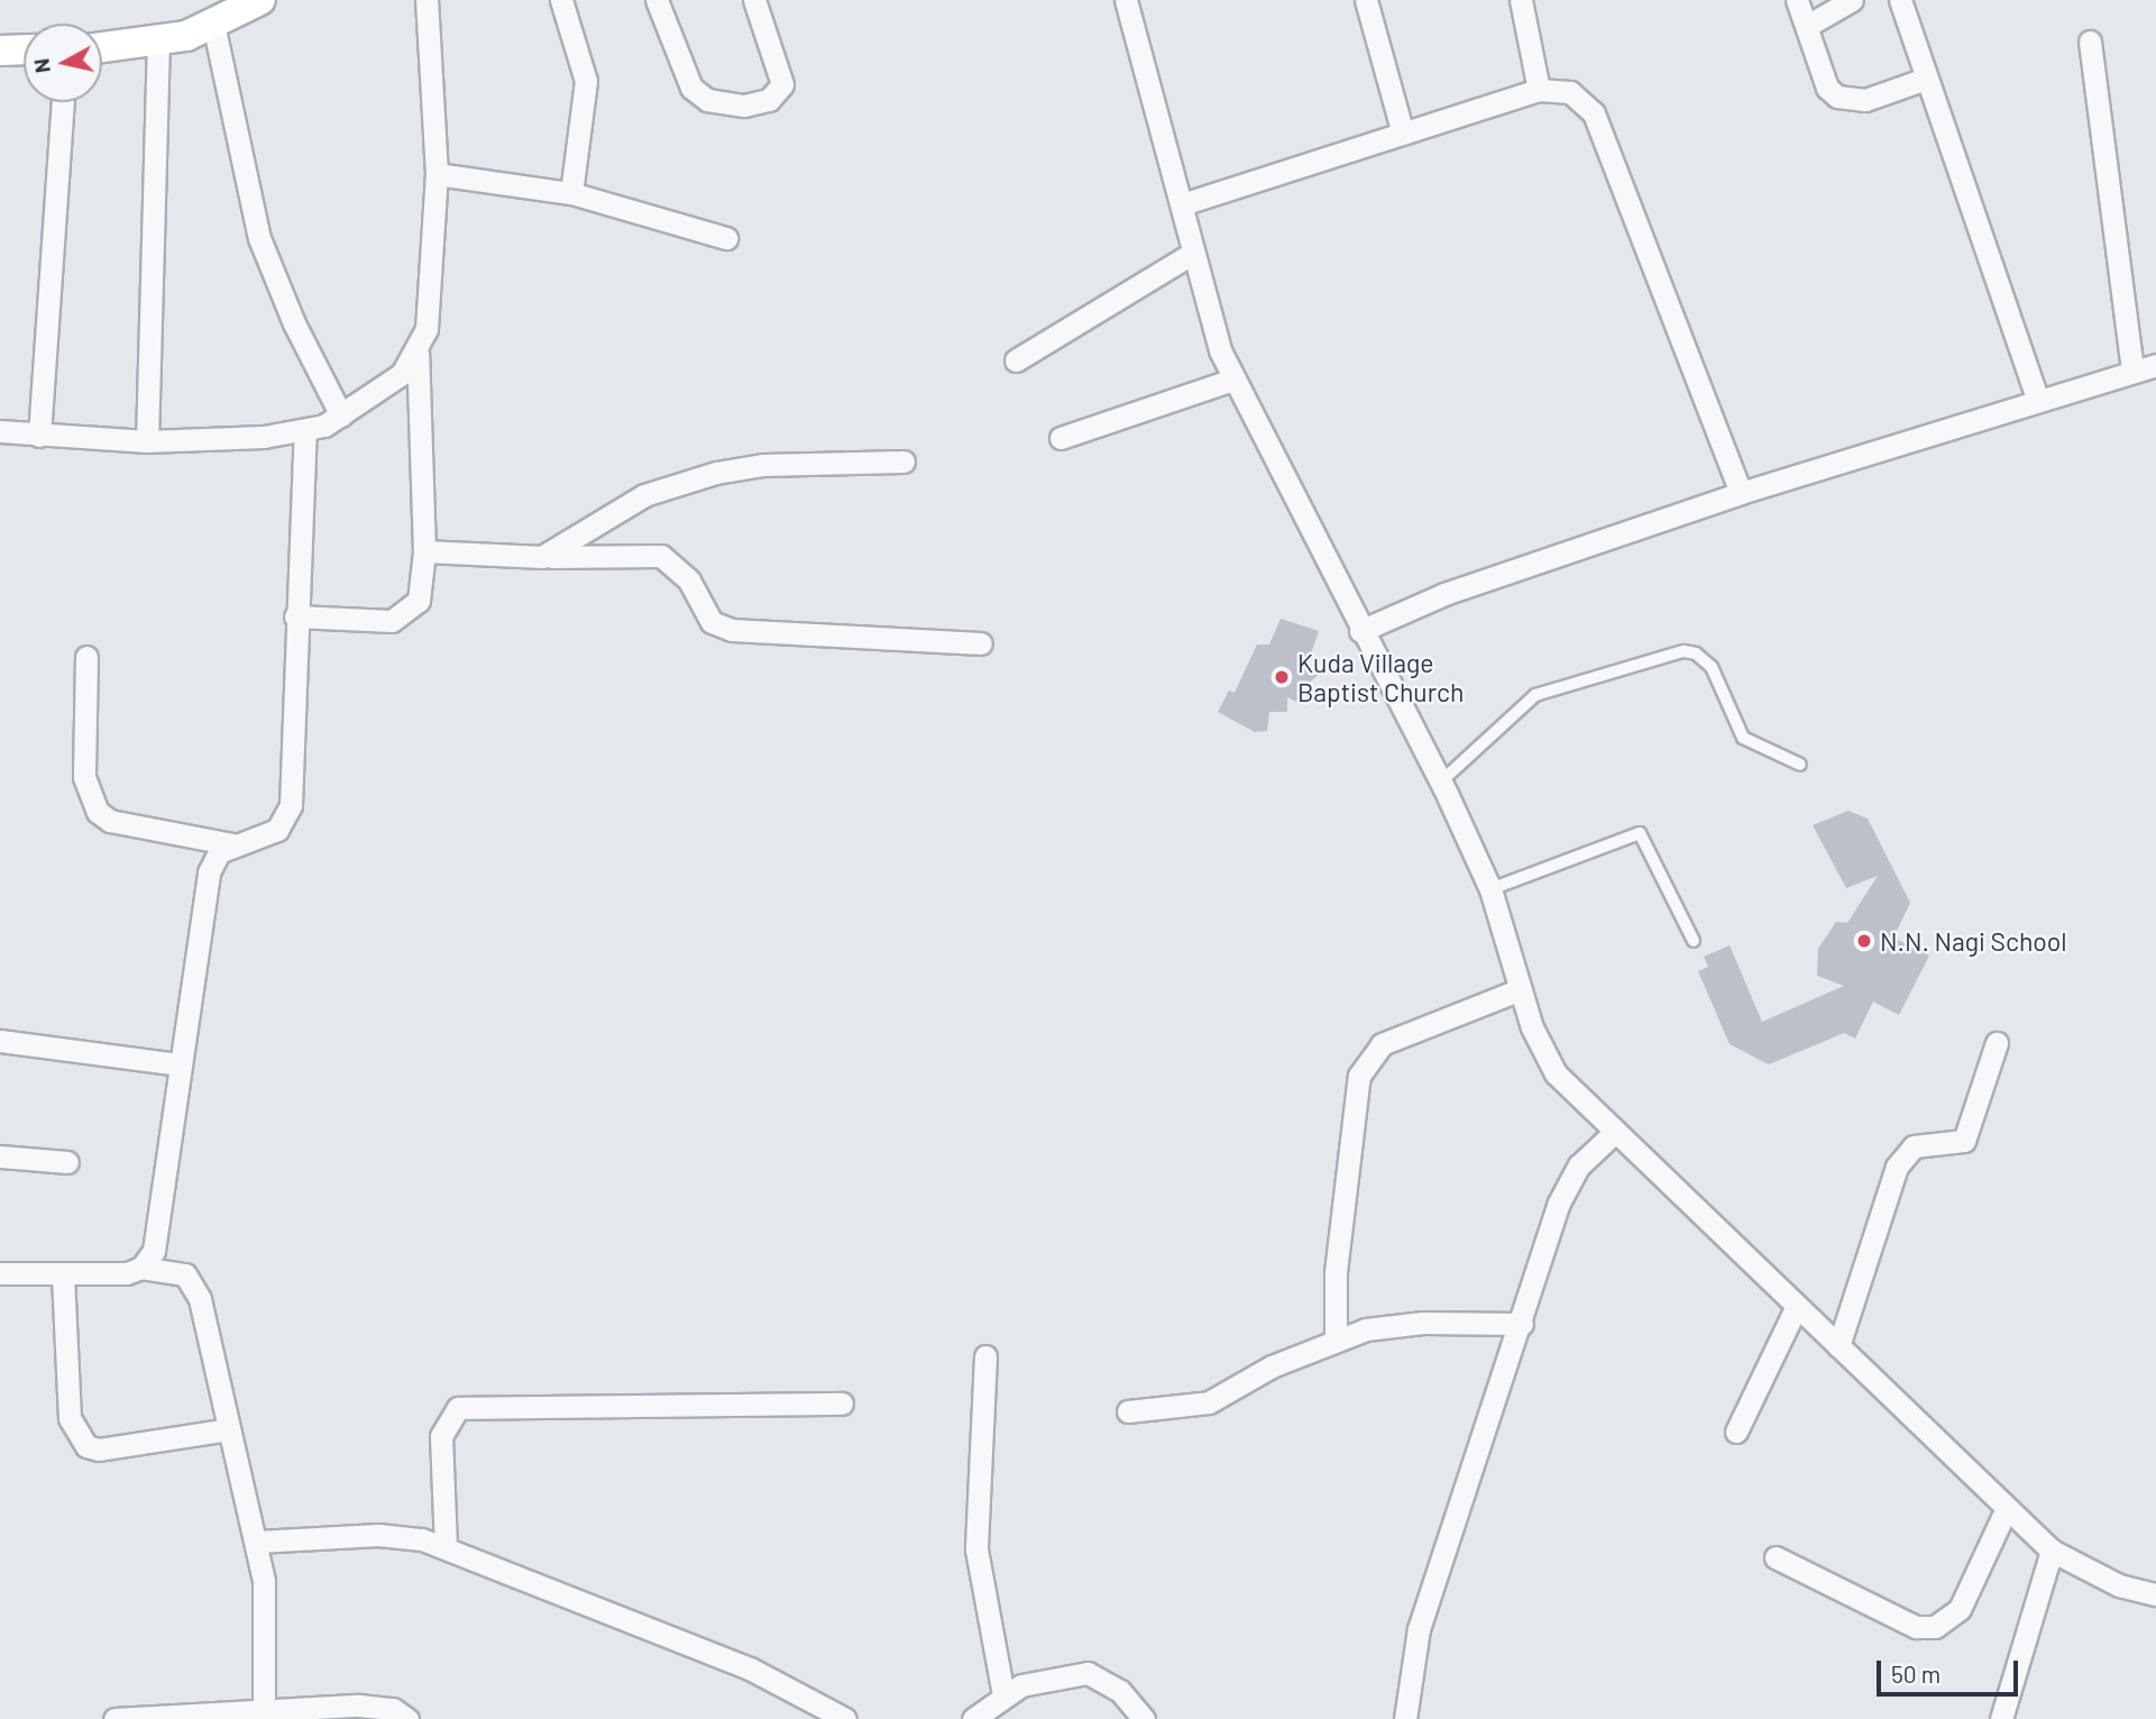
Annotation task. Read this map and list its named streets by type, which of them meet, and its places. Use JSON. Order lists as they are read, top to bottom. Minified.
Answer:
{"places":["Kuda Village Baptist Church","N.N. Nagi School"],"scale_bar":"50 m","north":"left"}
